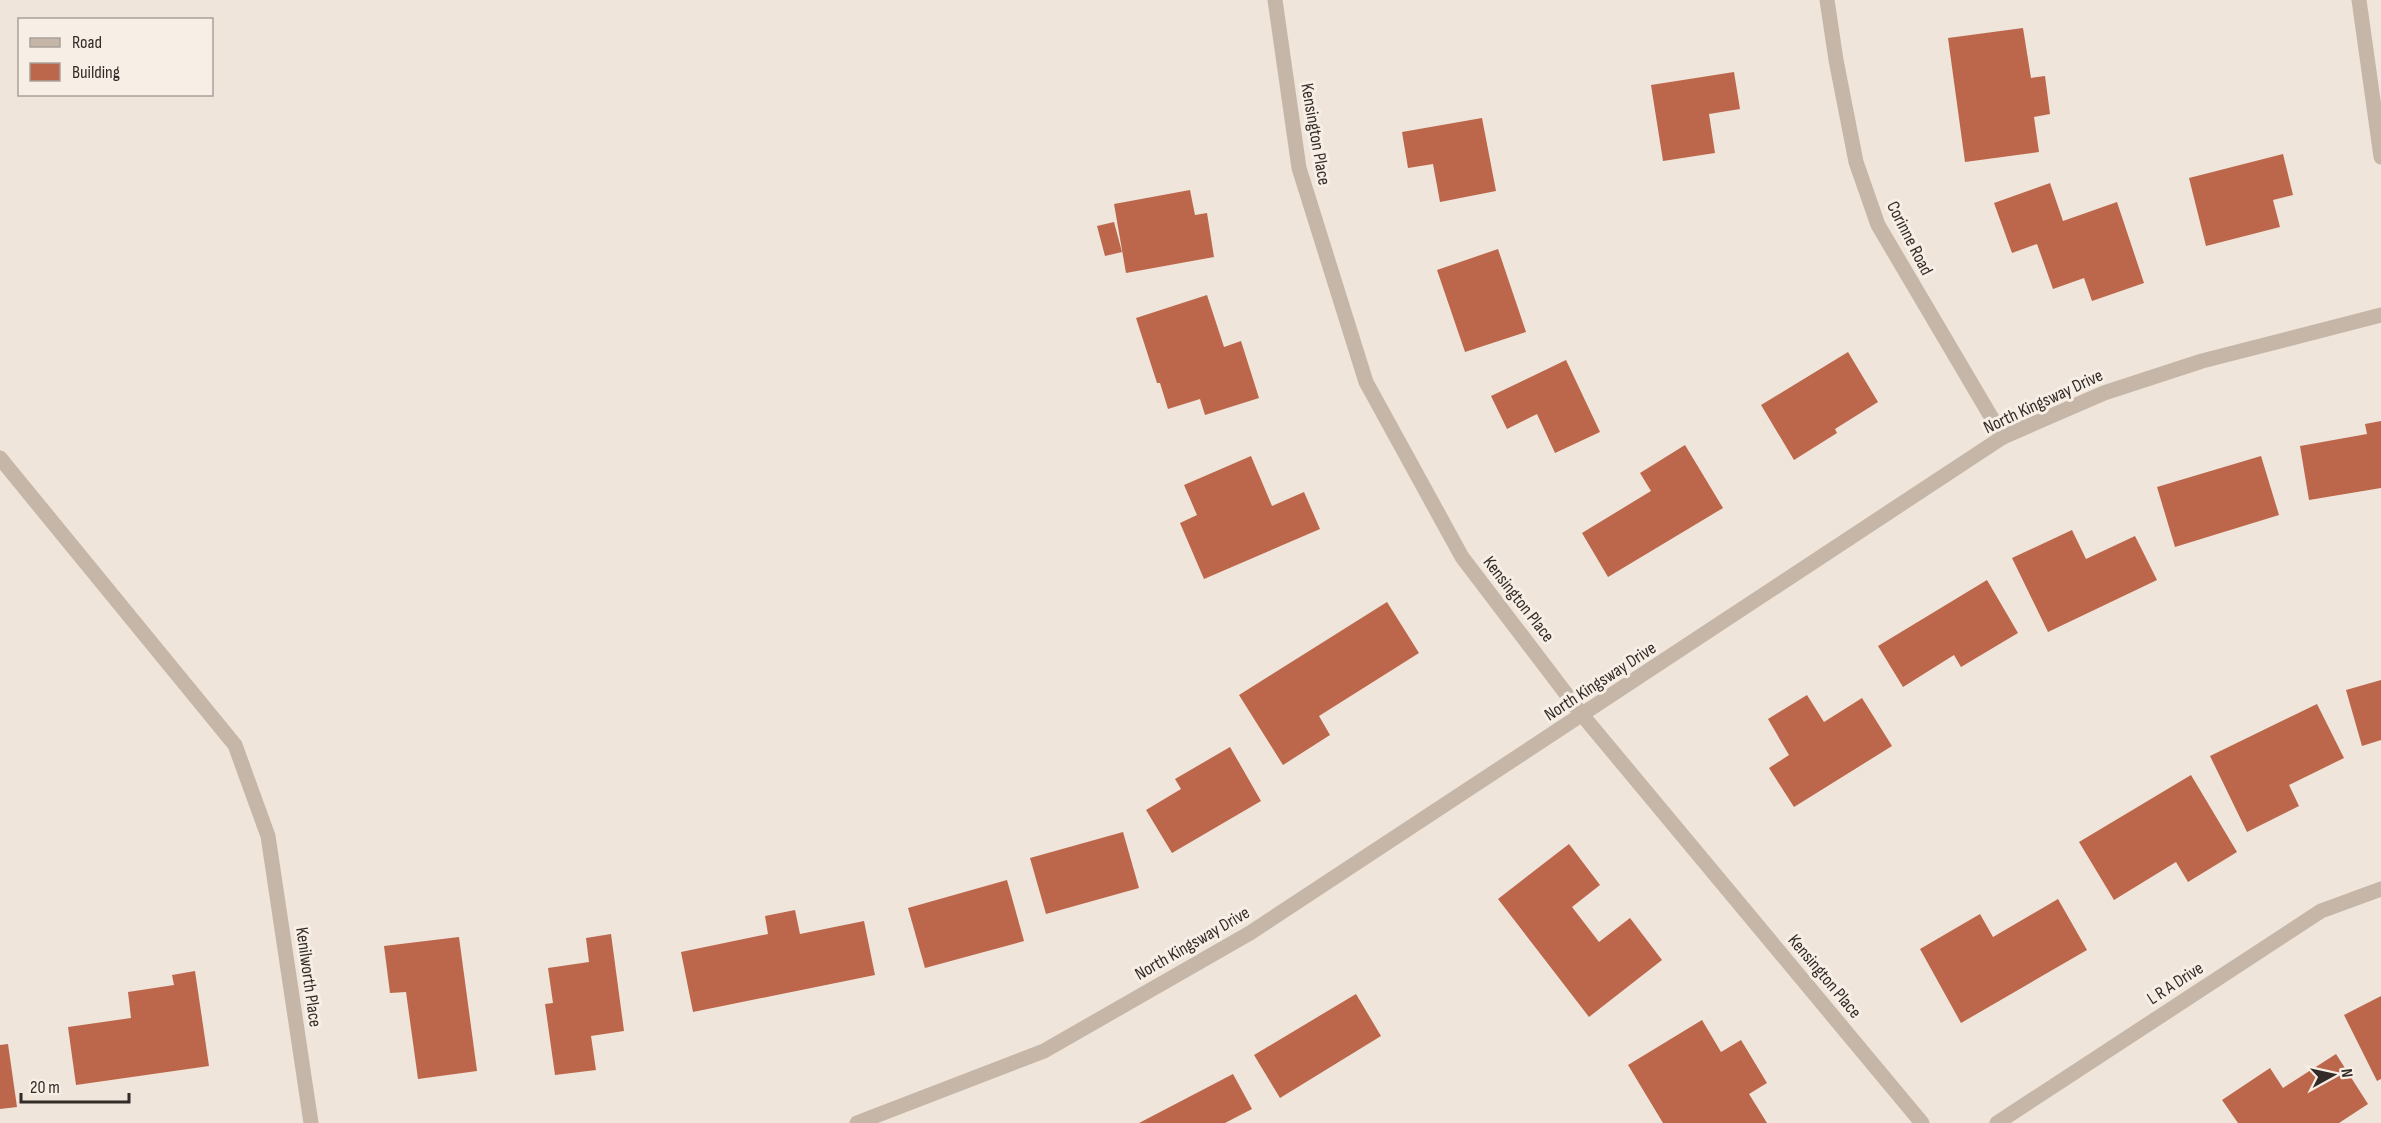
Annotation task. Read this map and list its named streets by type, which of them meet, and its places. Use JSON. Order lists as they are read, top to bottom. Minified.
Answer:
{"streets":{"street":["Kensington Place","Corinne Road","North Kingsway Drive","Kenilworth Place","L R A Drive"]},"crossings":[["Kensington Place","North Kingsway Drive"],["Corinne Road","North Kingsway Drive"]],"legend":["Road","Building"],"scale_bar":"20 m","north":"right"}
